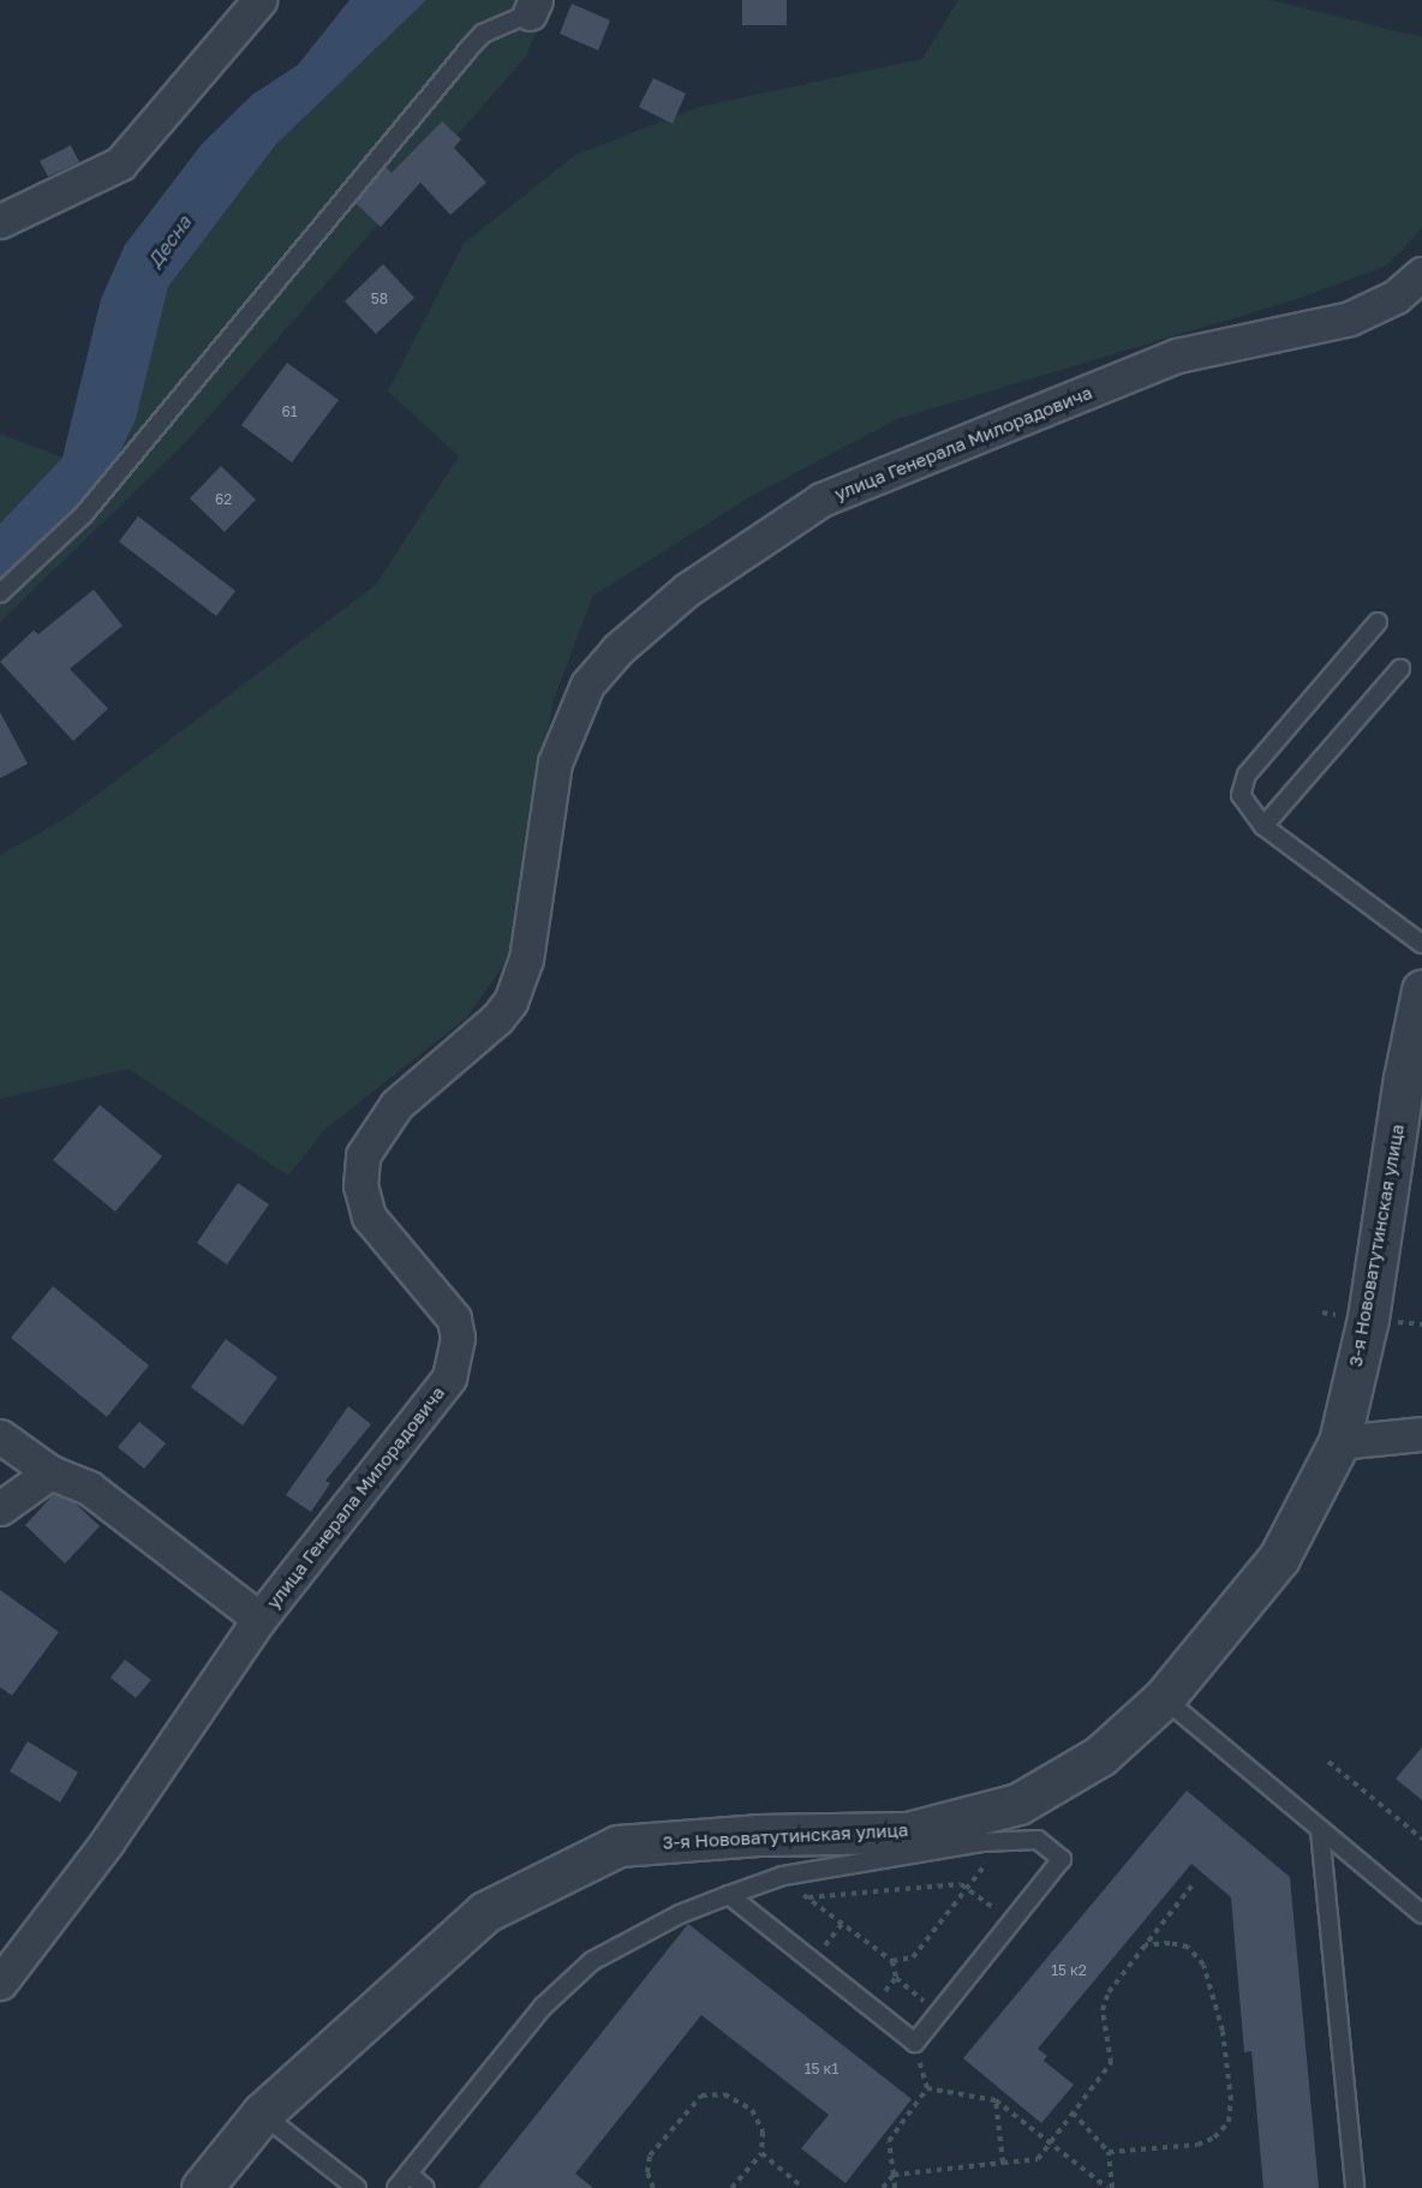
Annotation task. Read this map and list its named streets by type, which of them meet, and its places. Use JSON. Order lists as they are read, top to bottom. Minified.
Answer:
{"streets":{"street":["улица Генерала Милорадовича","3-я Нововатутинская улица"]},"water":["Десна"],"house_numbers":["58","61","62","15 к2","15 к1"]}
